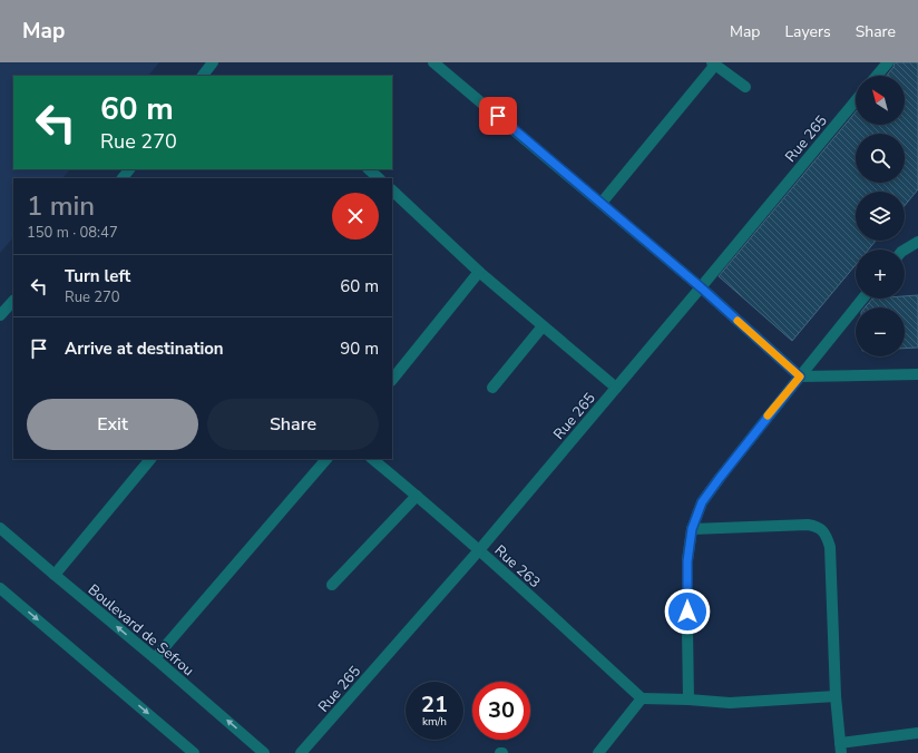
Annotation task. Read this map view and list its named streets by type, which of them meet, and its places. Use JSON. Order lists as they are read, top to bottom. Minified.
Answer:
{"streets":{"street":["Rue 265","Rue 263","Boulevard de Sefrou"]},"crossings":[["Rue 265","Rue 263"]],"north":"top left","page":{"header":"Map","nav":["Map","Layers","Share"],"map_buttons":["+","−"],"turn":["60 m","Rue 270"],"heading":["1 min","150 m · 08:47"],"list":[{"name":"Turn left","note":"Rue 270","value":"60 m"},{"name":"Arrive at destination","value":"90 m"}],"buttons":["Exit","Share"],"speed":"21 km/h","limit":"30"}}
